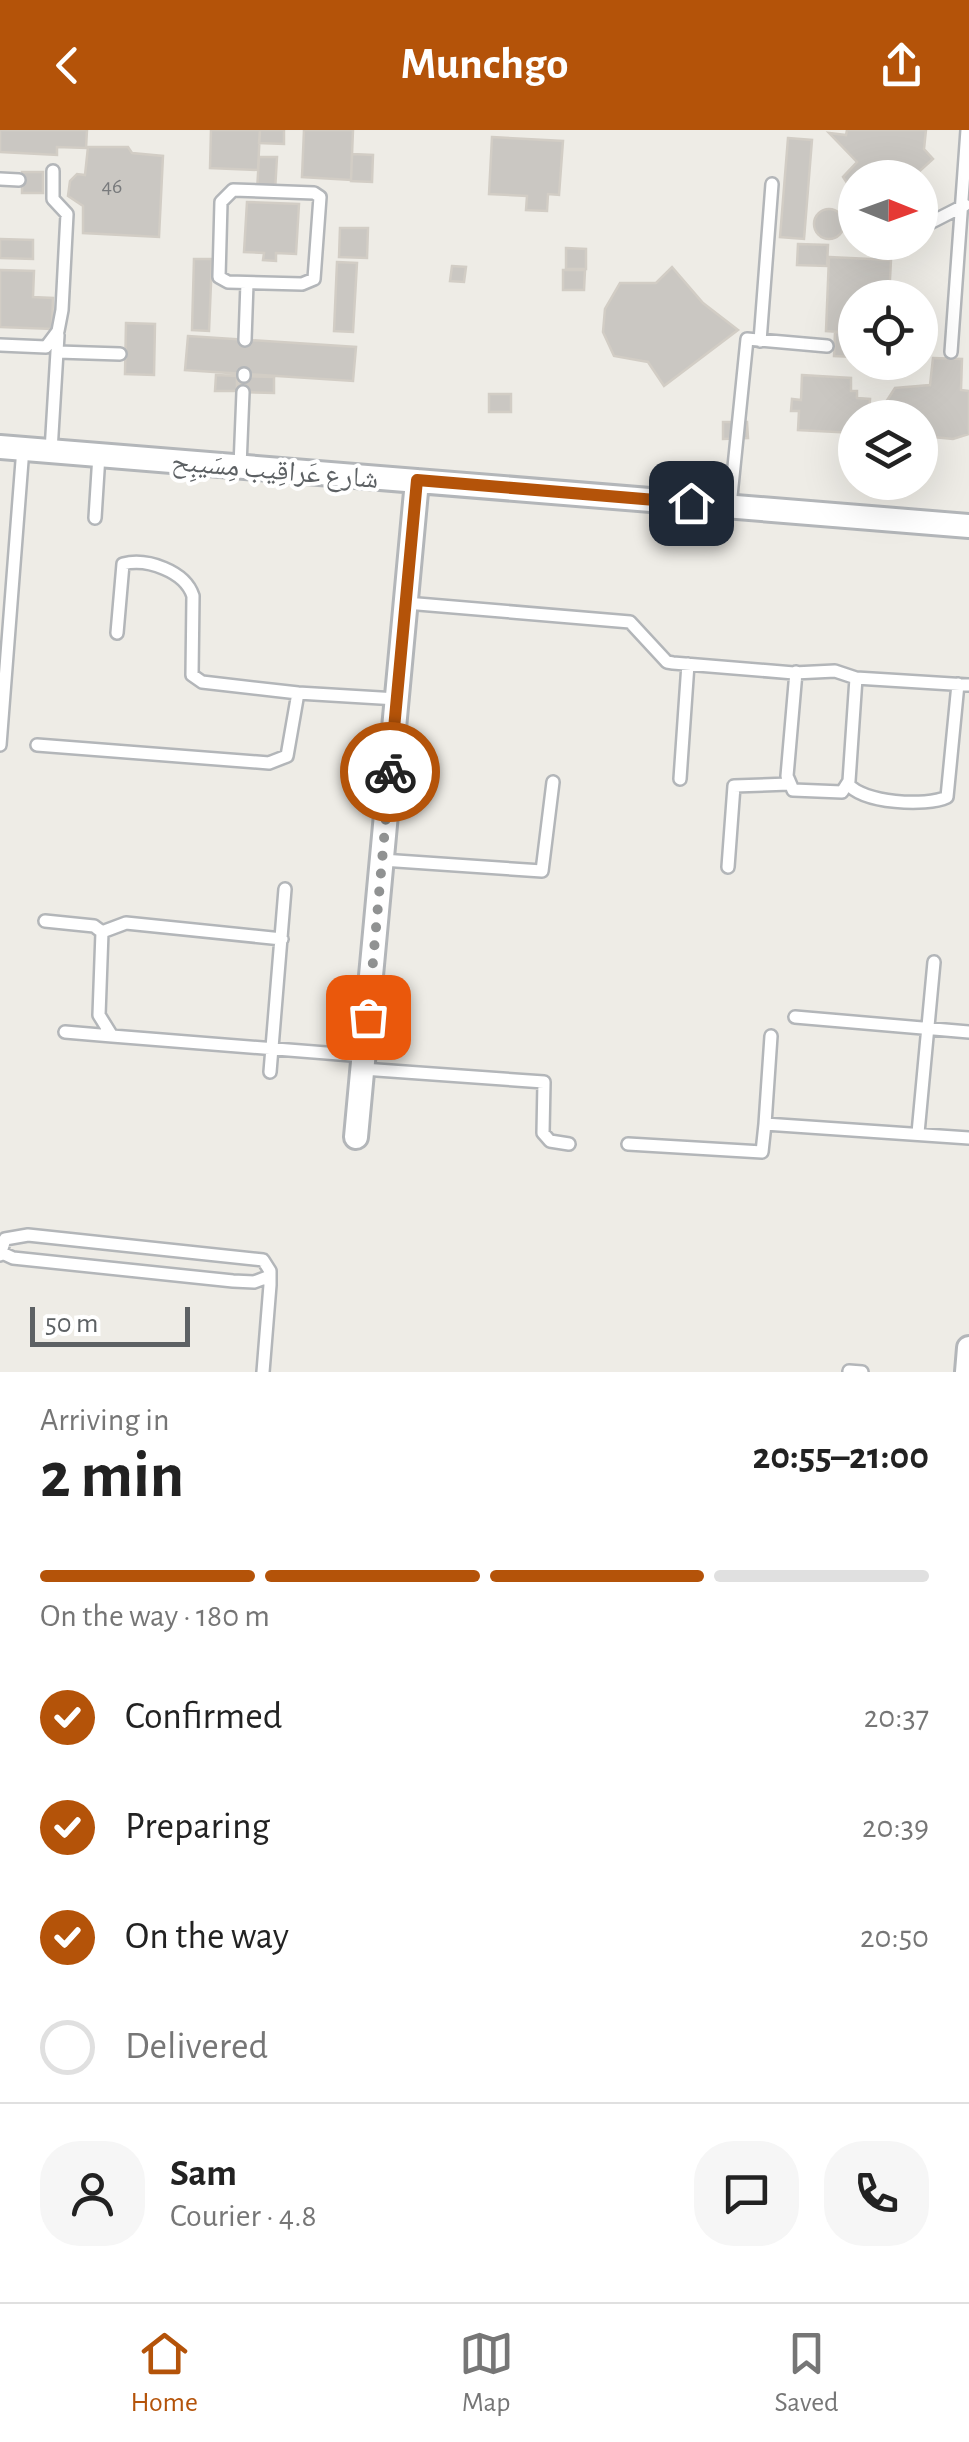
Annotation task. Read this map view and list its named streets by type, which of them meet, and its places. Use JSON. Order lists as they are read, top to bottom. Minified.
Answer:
{"streets":{"street":["شارع عَراقِيب مِسَيبِح"]},"house_numbers":["46"],"scale_bar":"50 m","north":"right","page":{"header":"Munchgo","scale":"50 m","heading":["2 min","Arriving in","20:55–21:00"],"panel":["Sam","Courier · 4.8"],"bar":"On the way · 180 m","list":[["Confirmed","20:37"],["Preparing","20:39"],["On the way","20:50"],"Delivered"],"tabs":["Home","Map","Saved"]}}
